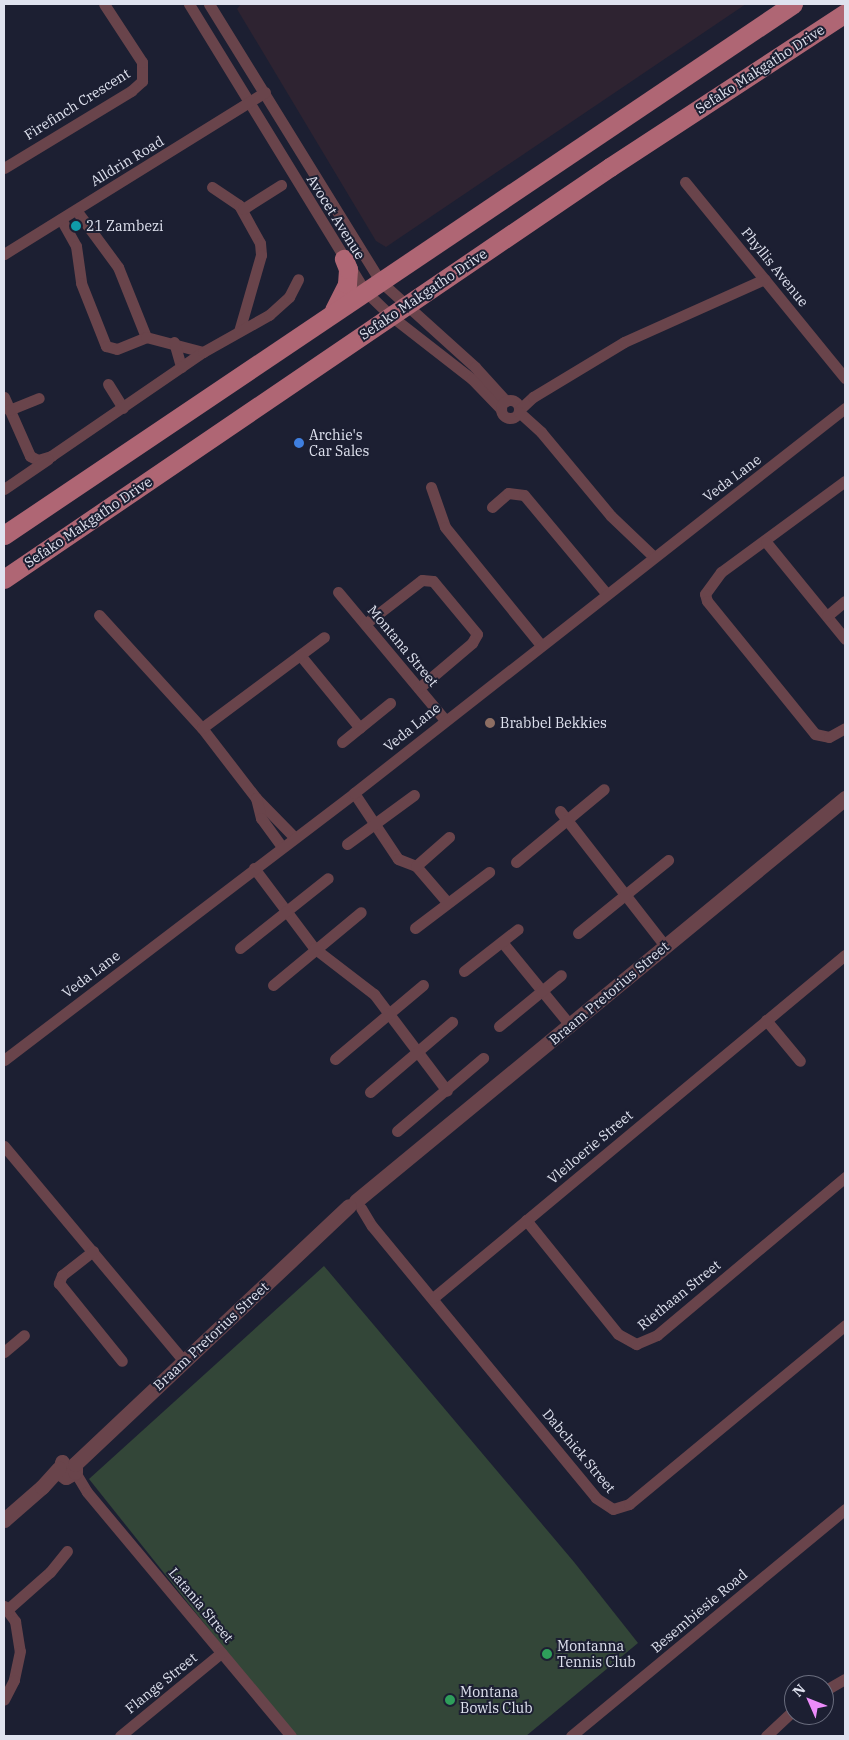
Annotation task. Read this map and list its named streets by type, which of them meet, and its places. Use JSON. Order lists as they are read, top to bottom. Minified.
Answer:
{"streets":{"main road":["Sefako Makgatho Drive"],"street":["Firefinch Crescent","Alldrin Road","Avocet Avenue","Phyllis Avenue","Veda Lane","Montana Street","Braam Pretorius Street","Vleiloerie Street","Riethaan Street","Dabchick Street","Latania Street","Besembiesie Road","Flange Street"]},"crossings":[["Sefako Makgatho Drive","Avocet Avenue"],["Alldrin Road","Avocet Avenue"],["Veda Lane","Montana Street"],["Braam Pretorius Street","Dabchick Street"],["Braam Pretorius Street","Latania Street"],["Vleiloerie Street","Riethaan Street"],["Vleiloerie Street","Dabchick Street"],["Latania Street","Flange Street"]],"places":["21 Zambezi","Archie's Car Sales","Brabbel Bekkies","Montanna Tennis Club","Montana Bowls Club"],"north":"top left"}
